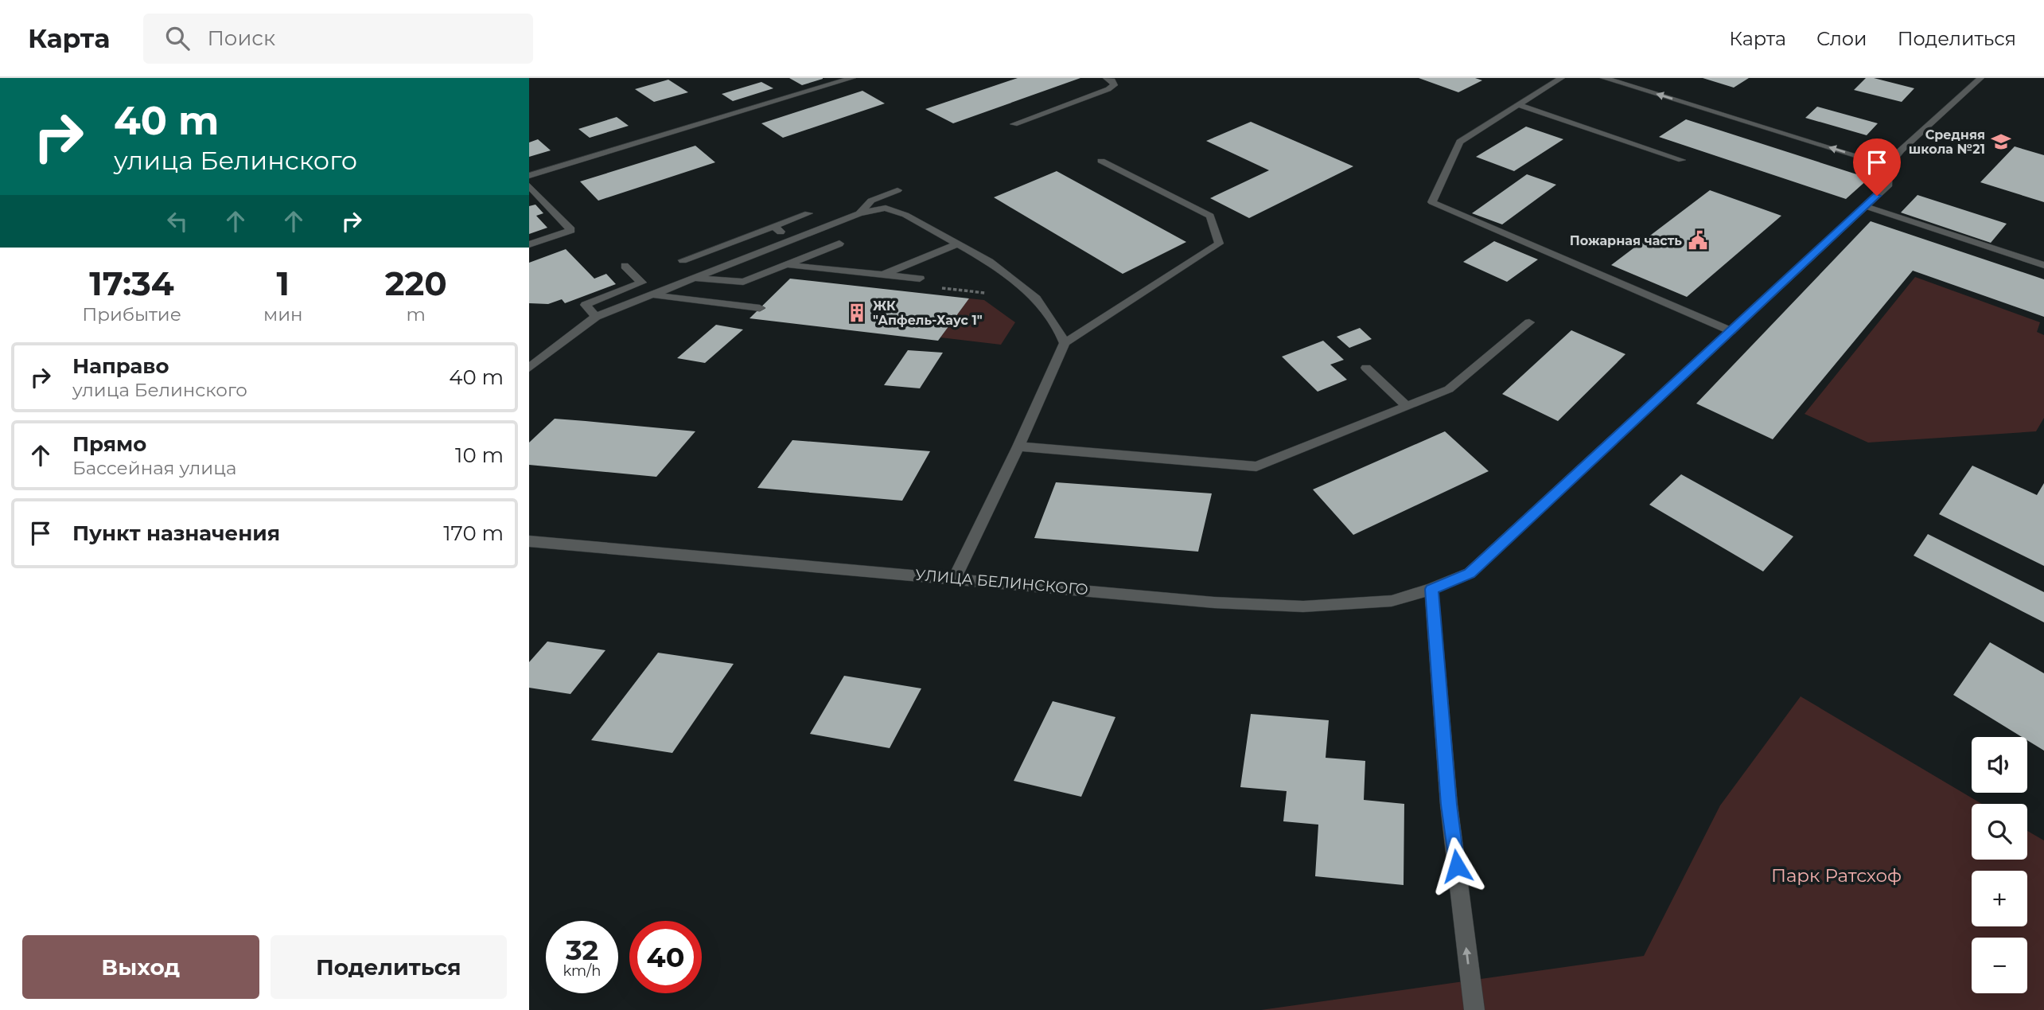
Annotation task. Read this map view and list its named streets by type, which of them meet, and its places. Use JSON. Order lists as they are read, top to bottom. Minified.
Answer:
{"streets":{"street":["УЛИЦА БЕЛИНСКОГО"]},"parks":["Парк Ратсхоф"],"places":{"school or university":["Средняя школа №21"],"public building":["Пожарная часть"],"building":["ЖК \"Апфель-Хаус 1\""]},"page":{"header":"Карта","search":"Поиск","nav":["Карта","Слои","Поделиться"],"turn":["40 m","улица Белинского"],"eta":["17:34","Прибытие","1","мин","220","m"],"list":[{"name":"Направо","note":"улица Белинского","value":"40 m"},{"name":"Прямо","note":"Бассейная улица","value":"10 m"},{"name":"Пункт назначения","value":"170 m"}],"map_buttons":["+","−"],"speed":"32 km/h","limit":"40","buttons":["Выход","Поделиться"]}}
